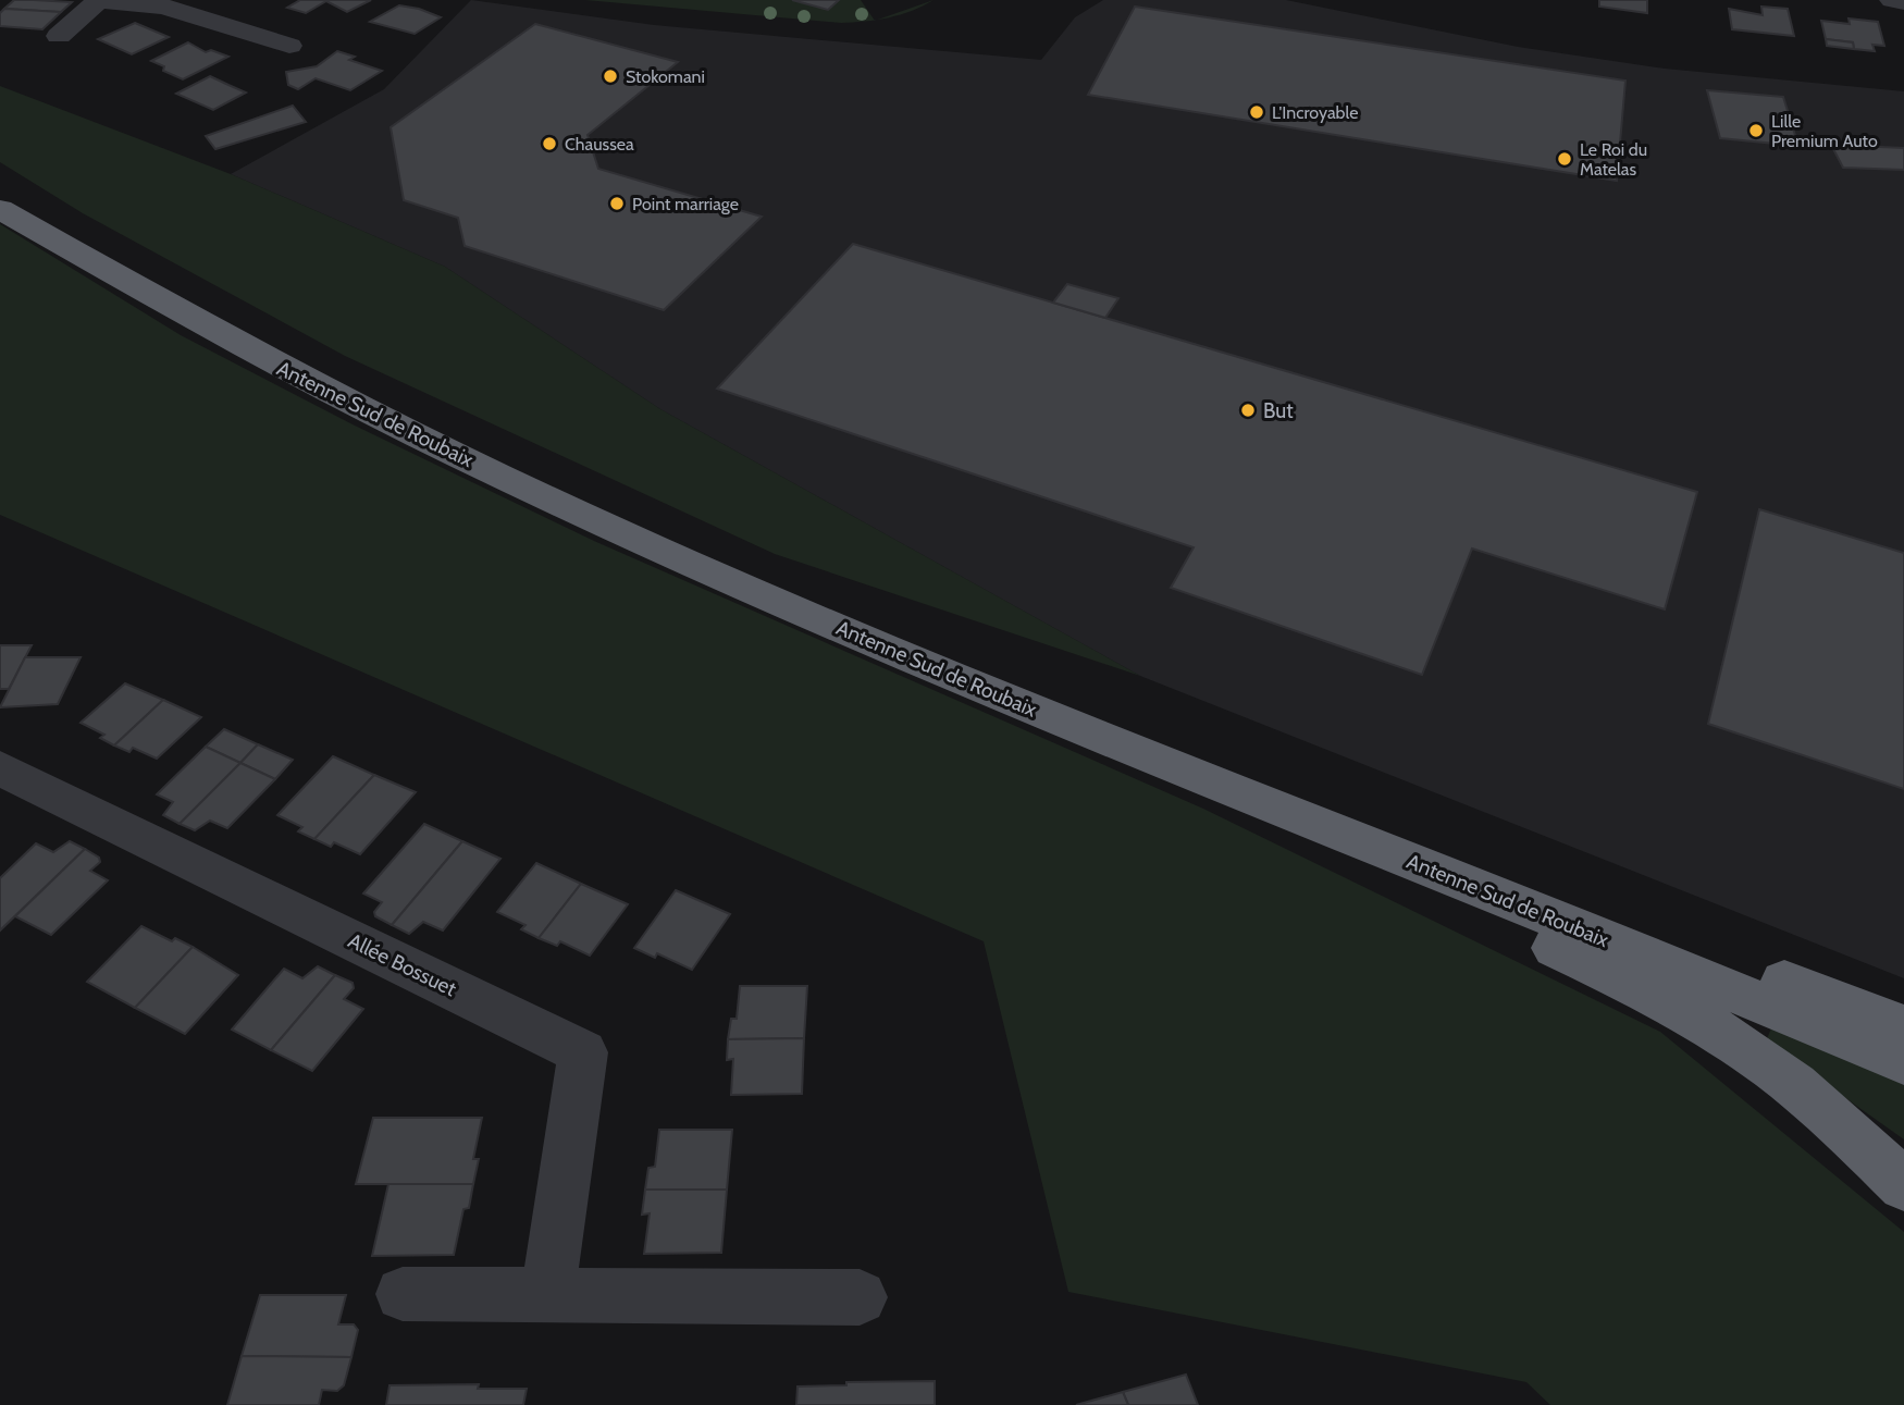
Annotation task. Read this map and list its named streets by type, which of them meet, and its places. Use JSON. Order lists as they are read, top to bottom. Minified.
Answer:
{"streets":{"highway":["Antenne Sud de Roubaix"],"street":["Allée Bossuet"]},"places":["Stokomani","L'Incroyable","Lille Premium Auto","Chaussea","Le Roi du Matelas","Point marriage","But"]}
